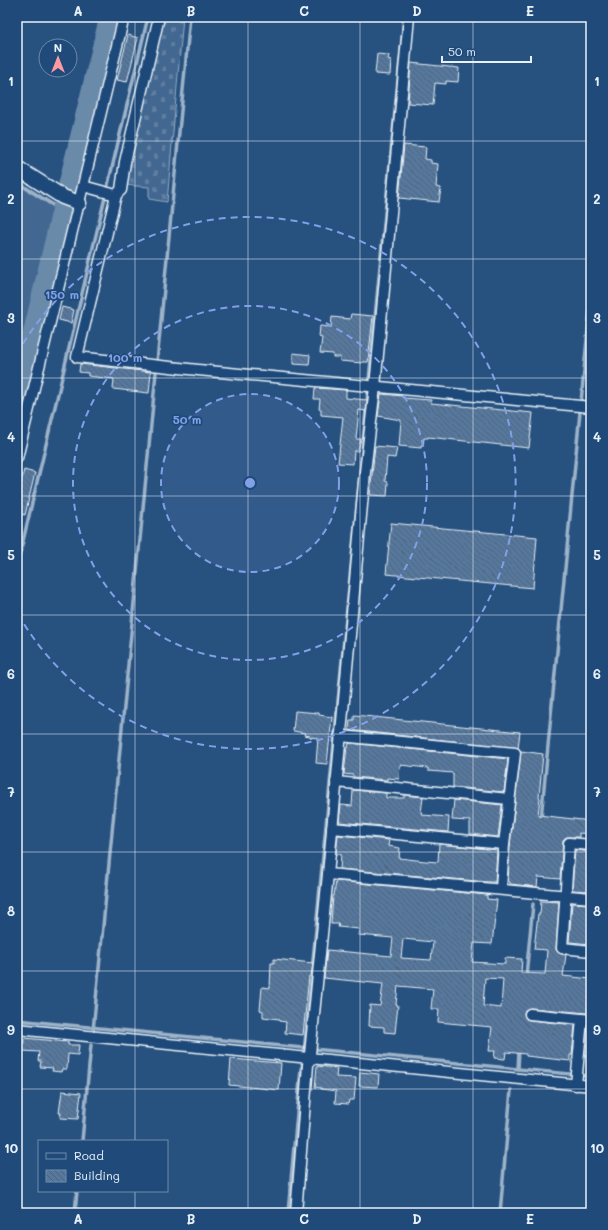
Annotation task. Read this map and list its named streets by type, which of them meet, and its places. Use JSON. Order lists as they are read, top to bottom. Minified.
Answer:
{"legend":["Road","Building"],"scale_bar":"50 m","north":"top","grid":{"columns":["A","B","C","D","E"],"rows":["1","2","3","4","5","6","7","8","9","10"]},"rings":["150 m","100 m","50 m"]}
